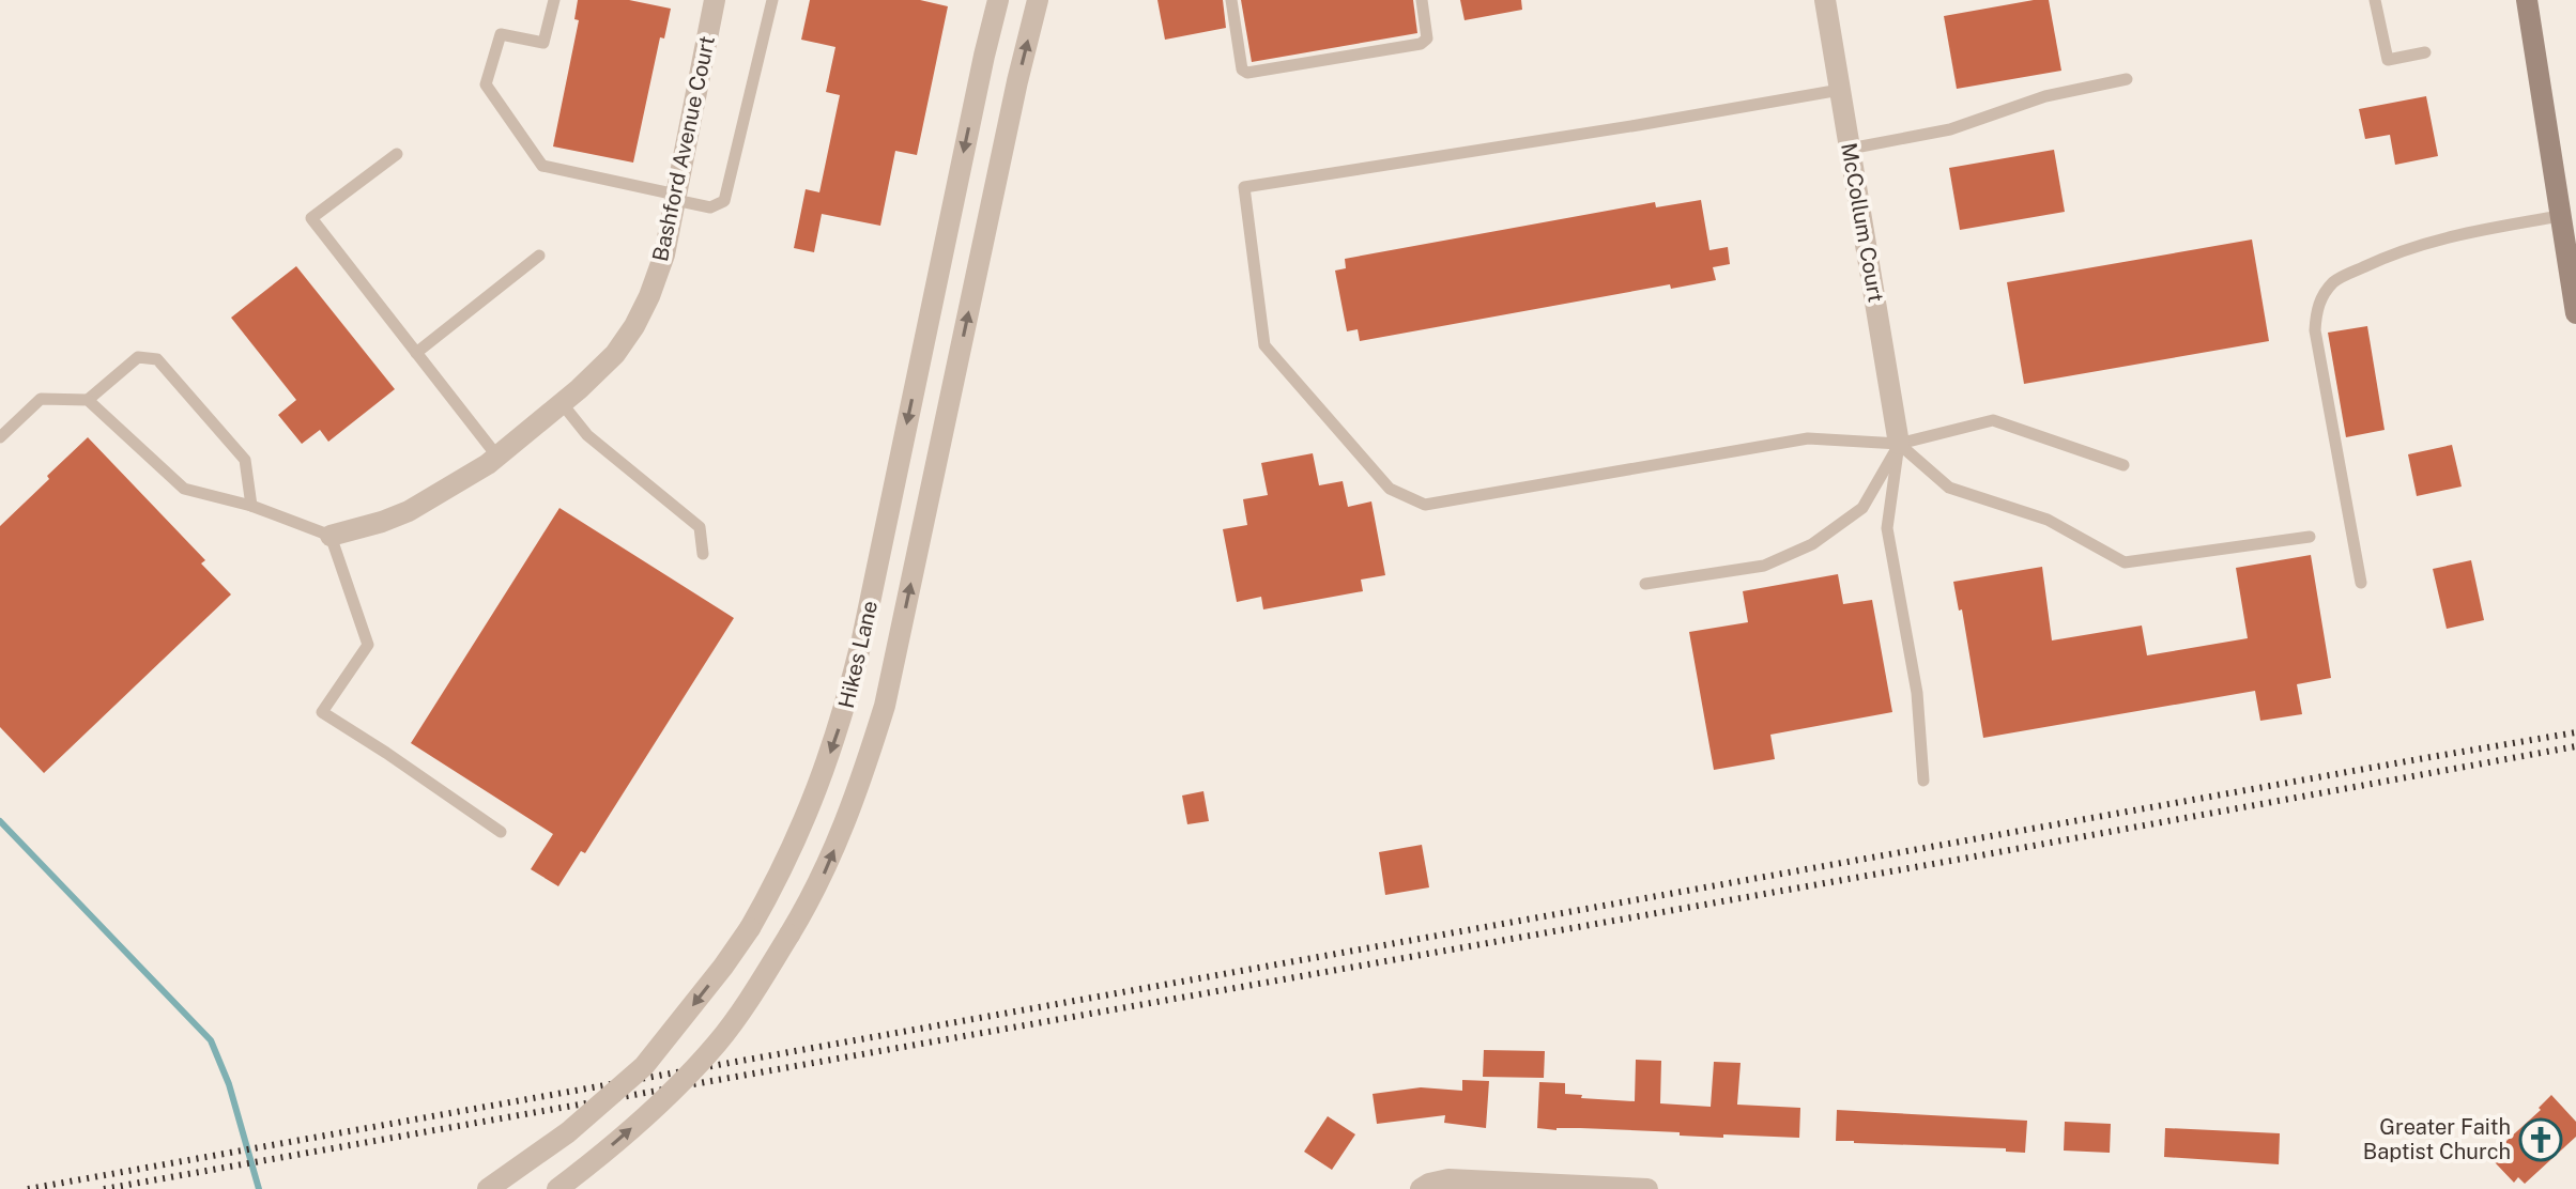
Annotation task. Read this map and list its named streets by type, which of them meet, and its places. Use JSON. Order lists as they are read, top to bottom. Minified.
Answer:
{"streets":{"street":["Bashford Avenue Court","McCollum Court","Hikes Lane"]},"places":{"church":["Greater Faith Baptist Church"]}}
